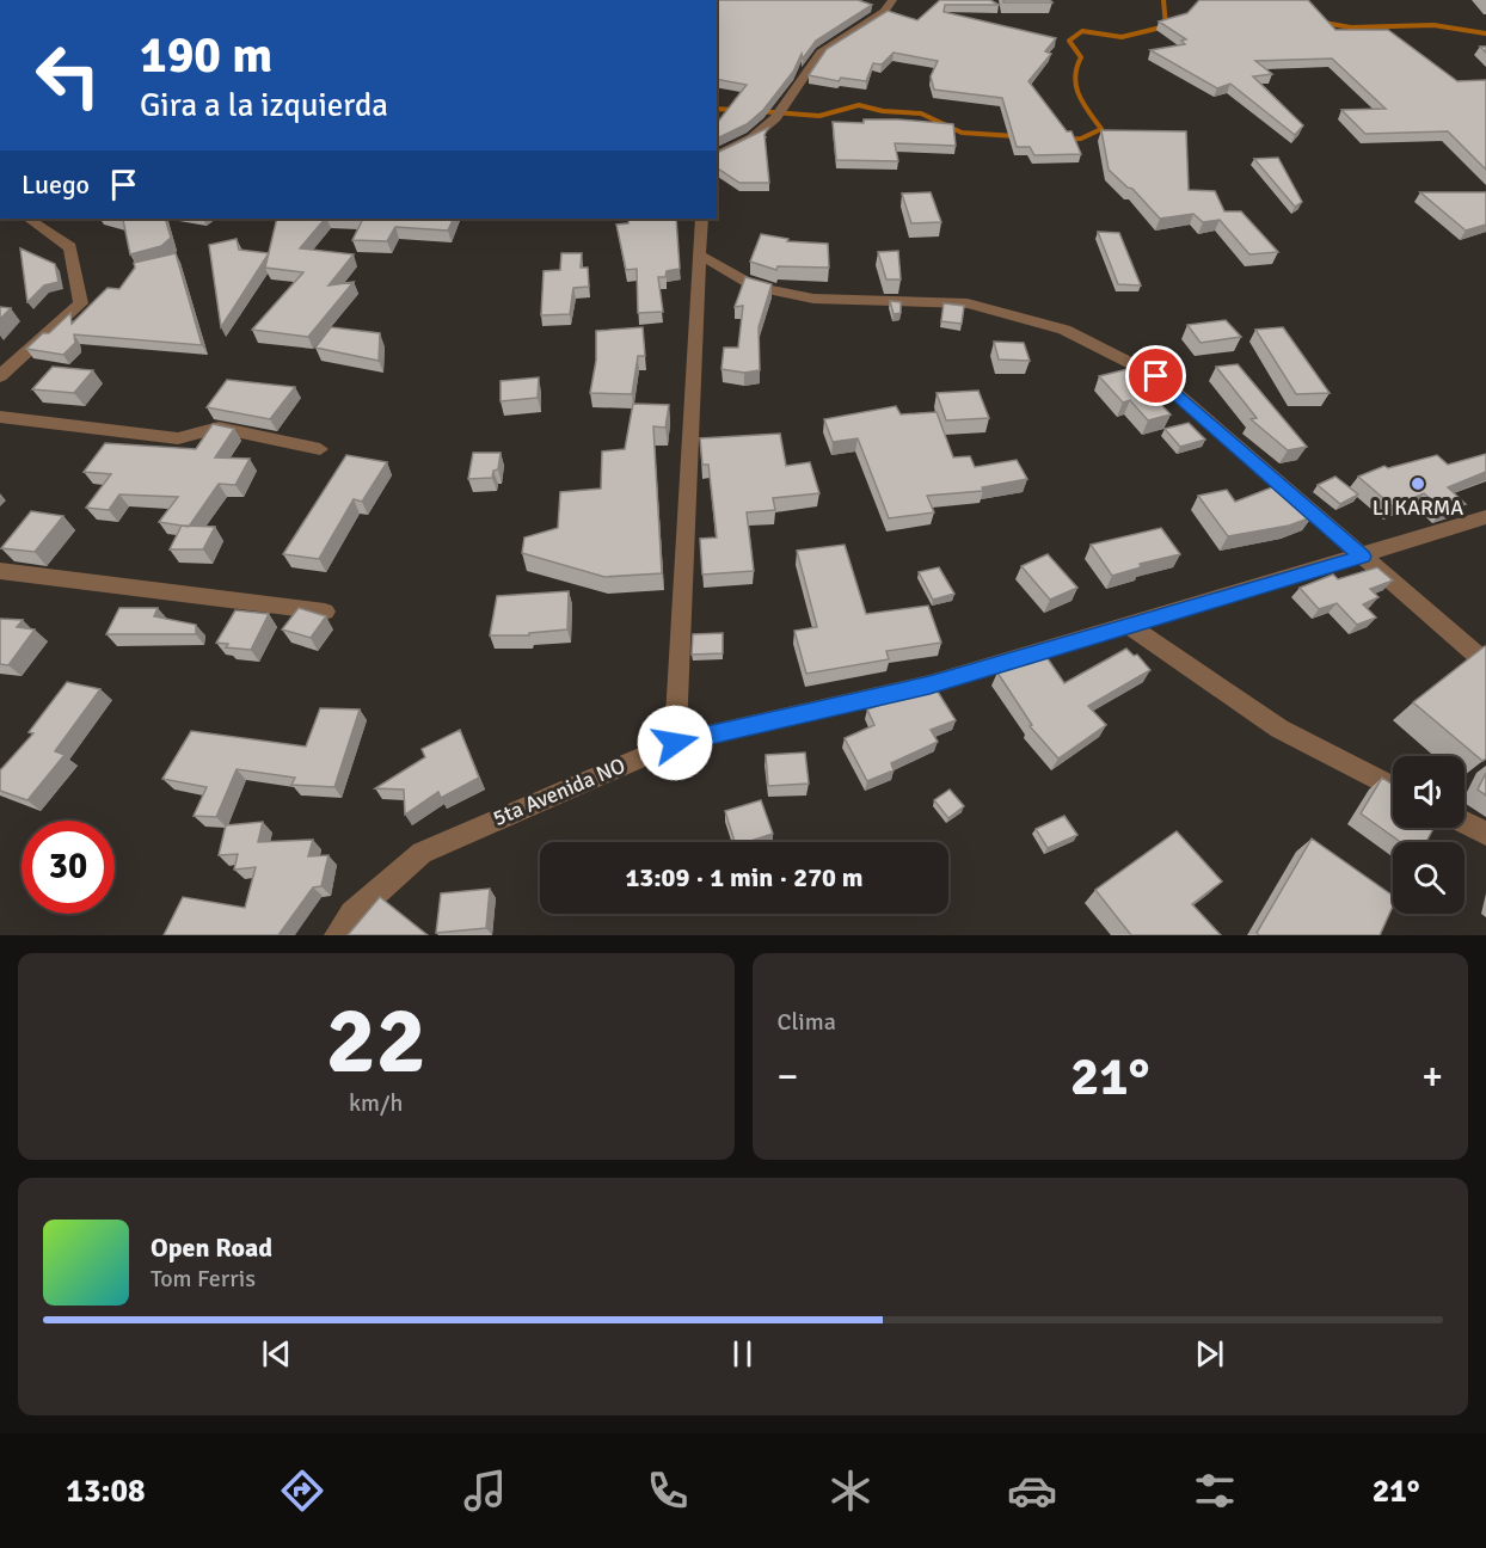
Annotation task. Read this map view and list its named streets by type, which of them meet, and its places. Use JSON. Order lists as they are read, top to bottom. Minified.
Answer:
{"streets":{"street":["5ta Avenida NO"]},"places":["LI KARMA"],"page":{"turn":["190 m","Gira a la izquierda"],"then":"Luego","limit":"30","trip":"13:09 · 1 min · 270 m","tile":[["22","km/h"],"Clima"],"heat":["−","21°","+"],"song":["Open Road","Tom Ferris"],"tabs":["13:08","21°"]}}
